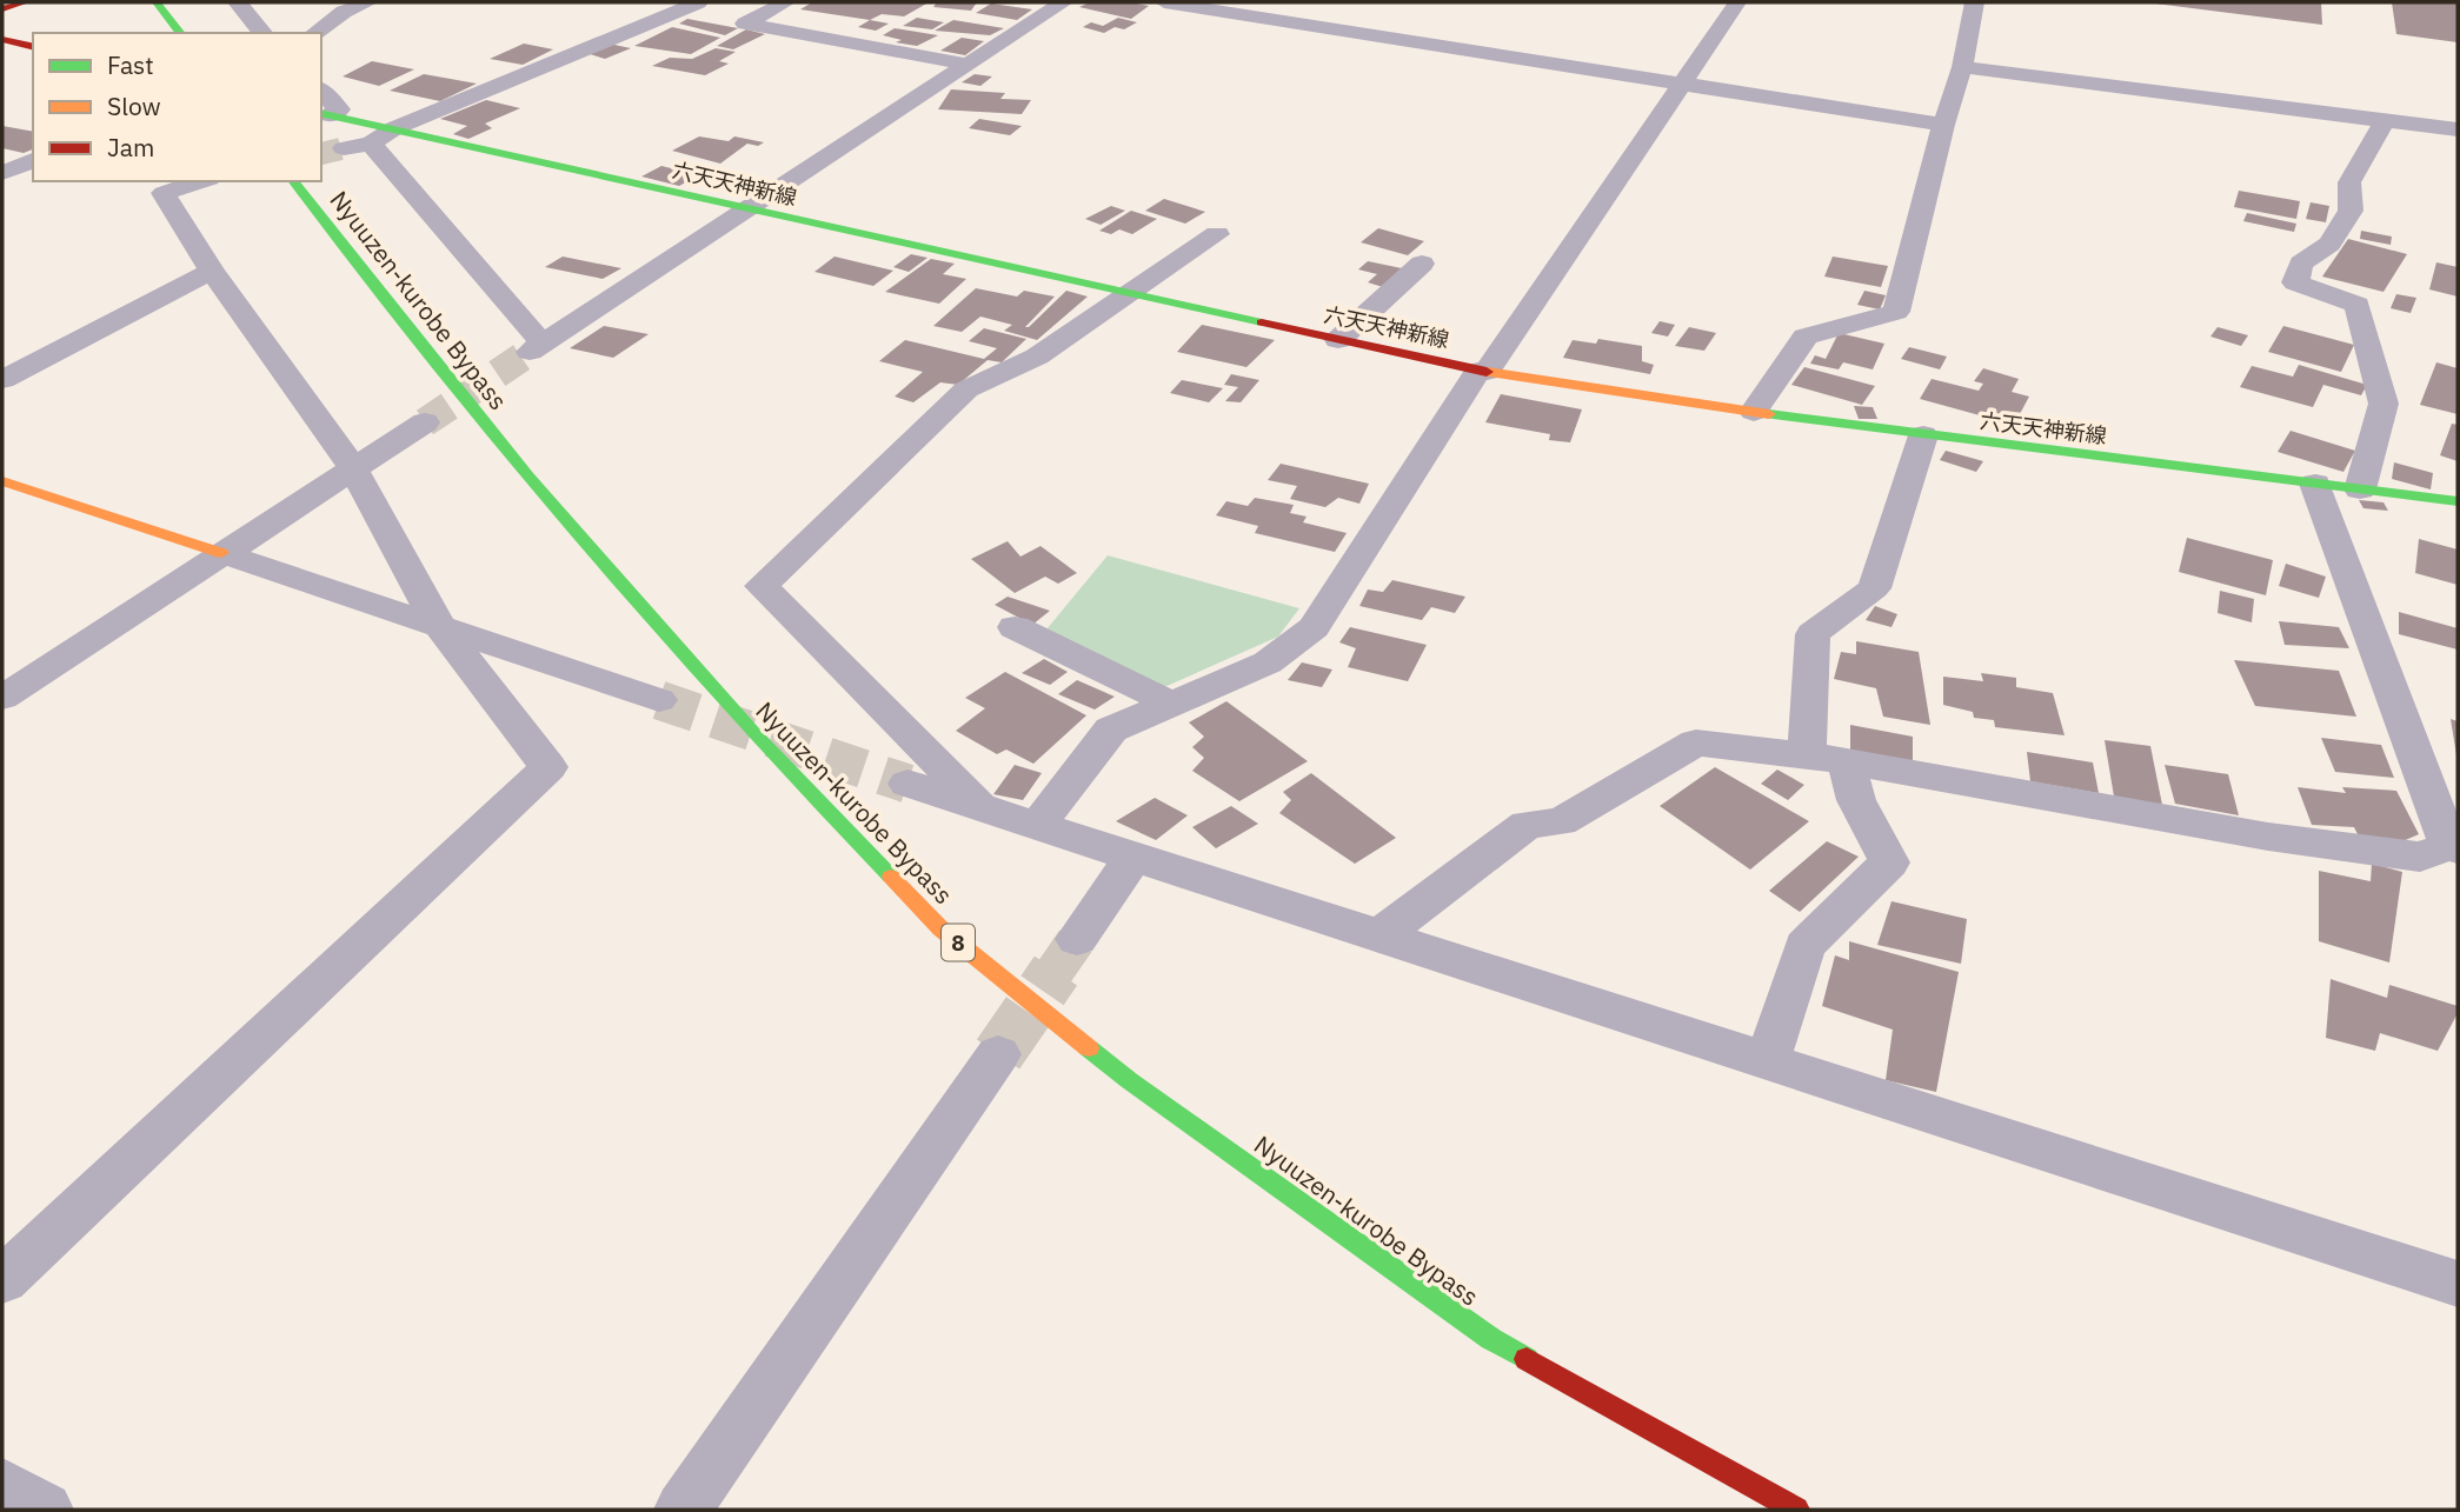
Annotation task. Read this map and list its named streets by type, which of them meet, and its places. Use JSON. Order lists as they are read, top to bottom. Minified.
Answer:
{"streets":{"main road":["六天天神新線","Nyuuzen-kurobe Bypass","8"]},"legend":["Fast","Slow","Jam"]}
